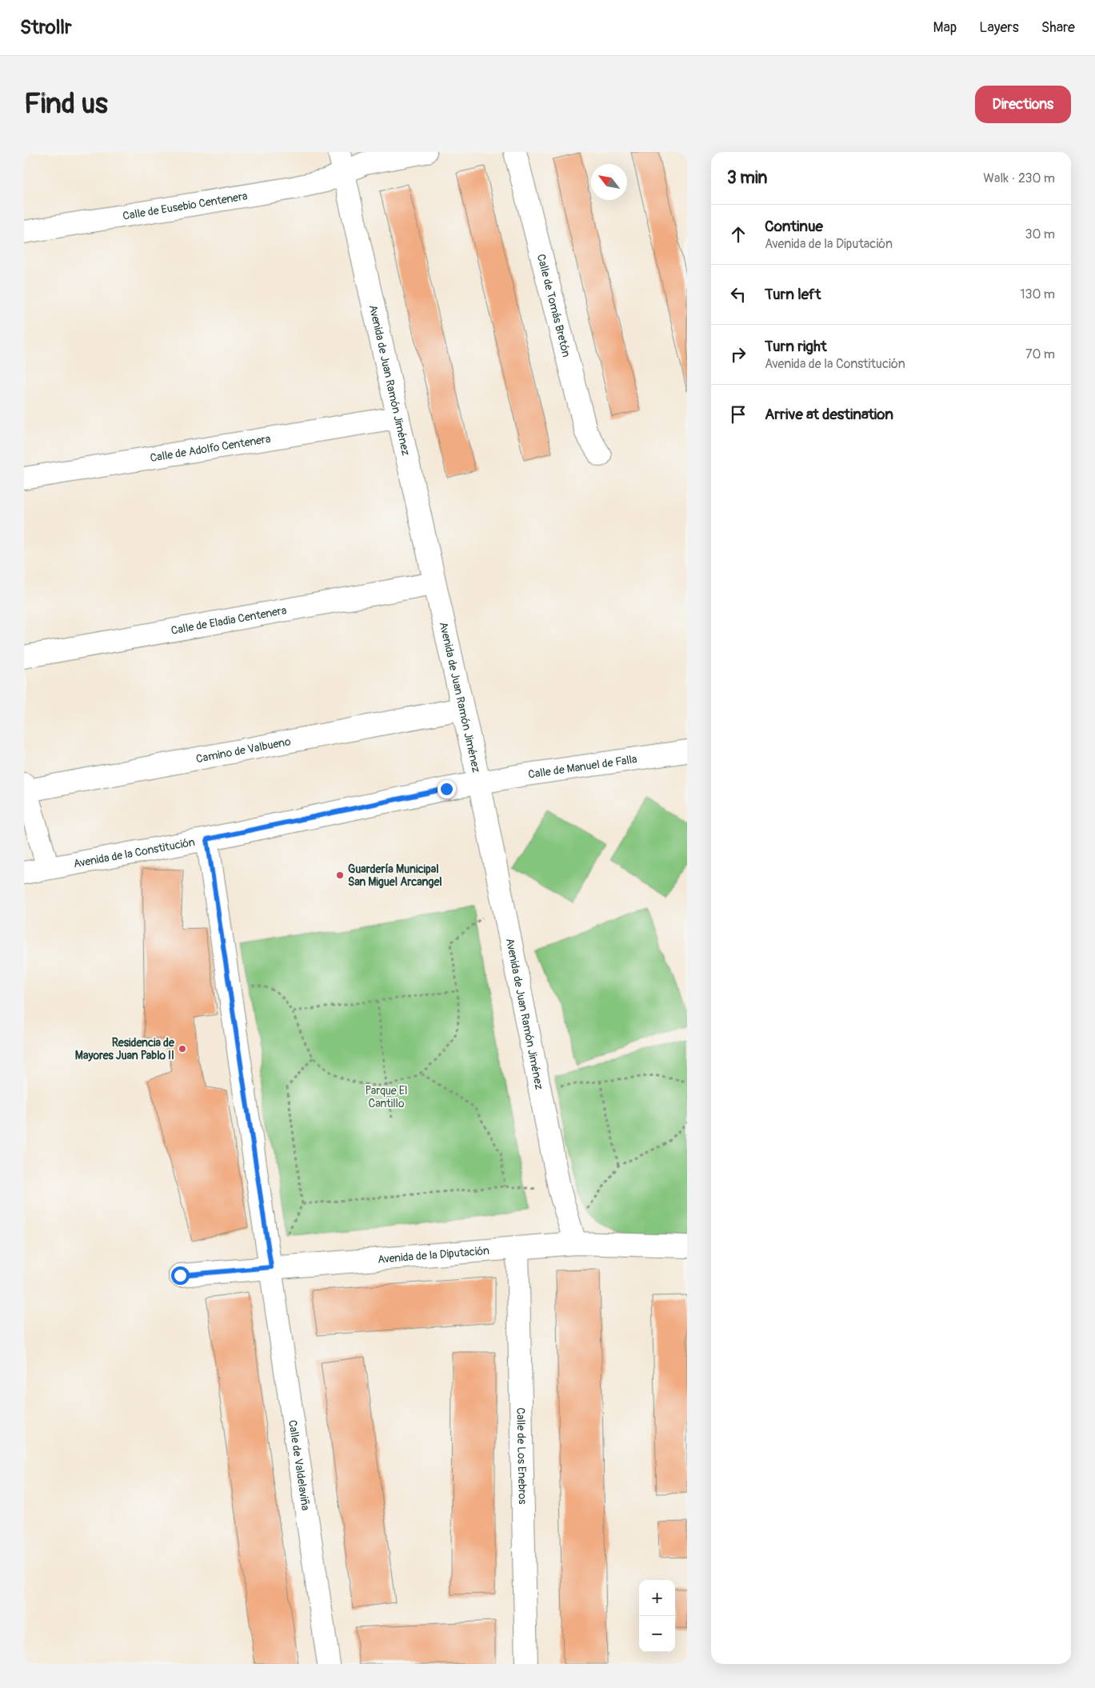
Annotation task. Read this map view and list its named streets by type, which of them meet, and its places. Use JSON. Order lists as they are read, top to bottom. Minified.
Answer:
{"streets":{"street":["Calle de Eusebio Centenera","Calle de Tomás Bretón","Avenida de Juan Ramón Jiménez","Calle de Adolfo Centenera","Calle de Eladia Centenera","Camino de Valbueno","Calle de Manuel de Falla","Avenida de la Constitución","Avenida de la Diputación","Calle de Los Enebros","Calle de Valdelaviña"]},"crossings":[["Calle de Eusebio Centenera","Avenida de Juan Ramón Jiménez"],["Avenida de Juan Ramón Jiménez","Calle de Adolfo Centenera"],["Avenida de Juan Ramón Jiménez","Calle de Eladia Centenera"],["Avenida de Juan Ramón Jiménez","Camino de Valbueno"],["Avenida de Juan Ramón Jiménez","Calle de Manuel de Falla"],["Avenida de Juan Ramón Jiménez","Avenida de la Constitución"],["Avenida de Juan Ramón Jiménez","Avenida de la Diputación"],["Calle de Manuel de Falla","Avenida de la Constitución"],["Avenida de la Constitución","Calle de Valdelaviña"],["Avenida de la Diputación","Calle de Los Enebros"],["Avenida de la Diputación","Calle de Valdelaviña"]],"parks":["Parque El Cantillo"],"places":["Guardería Municipal San Miguel Arcangel","Residencia de Mayores Juan Pablo II"],"north":"top left","page":{"header":"Strollr","nav":["Map","Layers","Share"],"buttons":"Directions","title":"Find us","heading":["3 min","Walk · 230 m"],"list":[["Continue","Avenida de la Diputación","30 m"],["Turn left","130 m"],["Turn right","Avenida de la Constitución","70 m"],"Arrive at destination"],"map_buttons":["+","−"]}}
